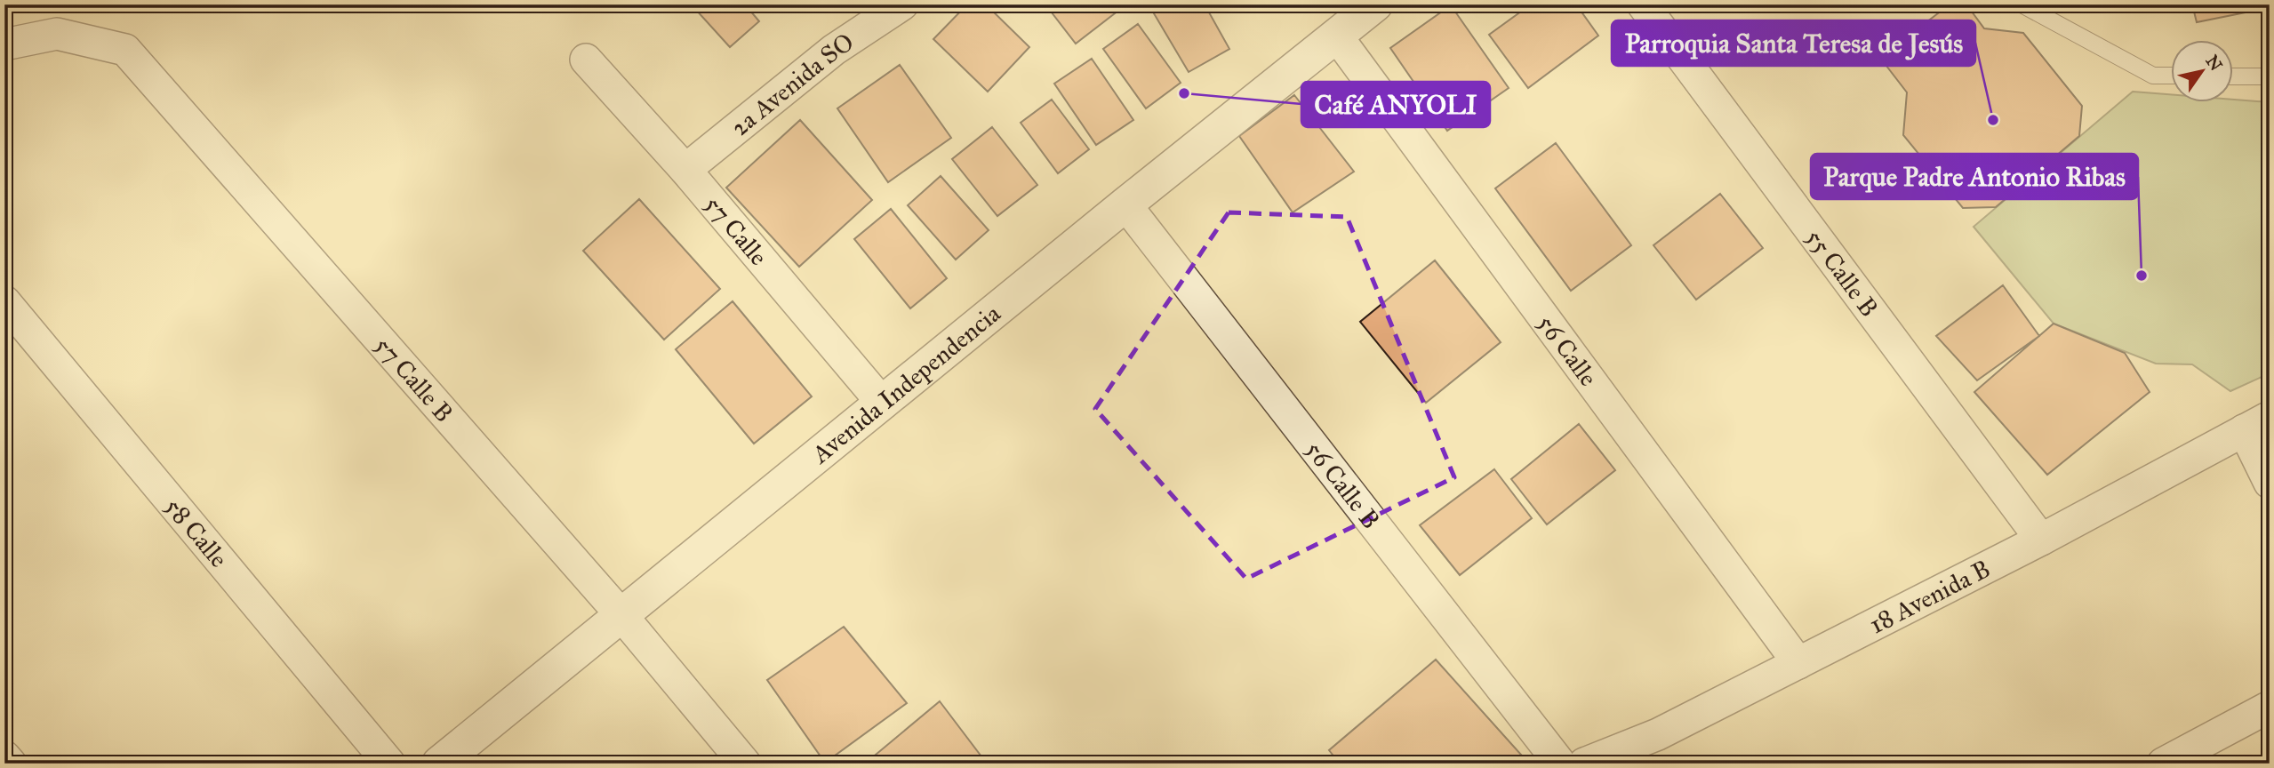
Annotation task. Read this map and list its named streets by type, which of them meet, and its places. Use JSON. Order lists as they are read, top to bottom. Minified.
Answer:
{"streets":{"street":["2a Avenida SO","57 Calle","55 Calle B","56 Calle","57 Calle B","Avenida Independencia","56 Calle B","58 Calle","18 Avenida B"]},"crossings":[["2a Avenida SO","57 Calle"],["57 Calle","Avenida Independencia"],["55 Calle B","18 Avenida B"],["56 Calle","Avenida Independencia"],["56 Calle","18 Avenida B"],["57 Calle B","Avenida Independencia"],["Avenida Independencia","56 Calle B"]],"places":["Café ANYOLI","Parroquia Santa Teresa de Jesús","Parque Padre Antonio Ribas"],"north":"top right"}
